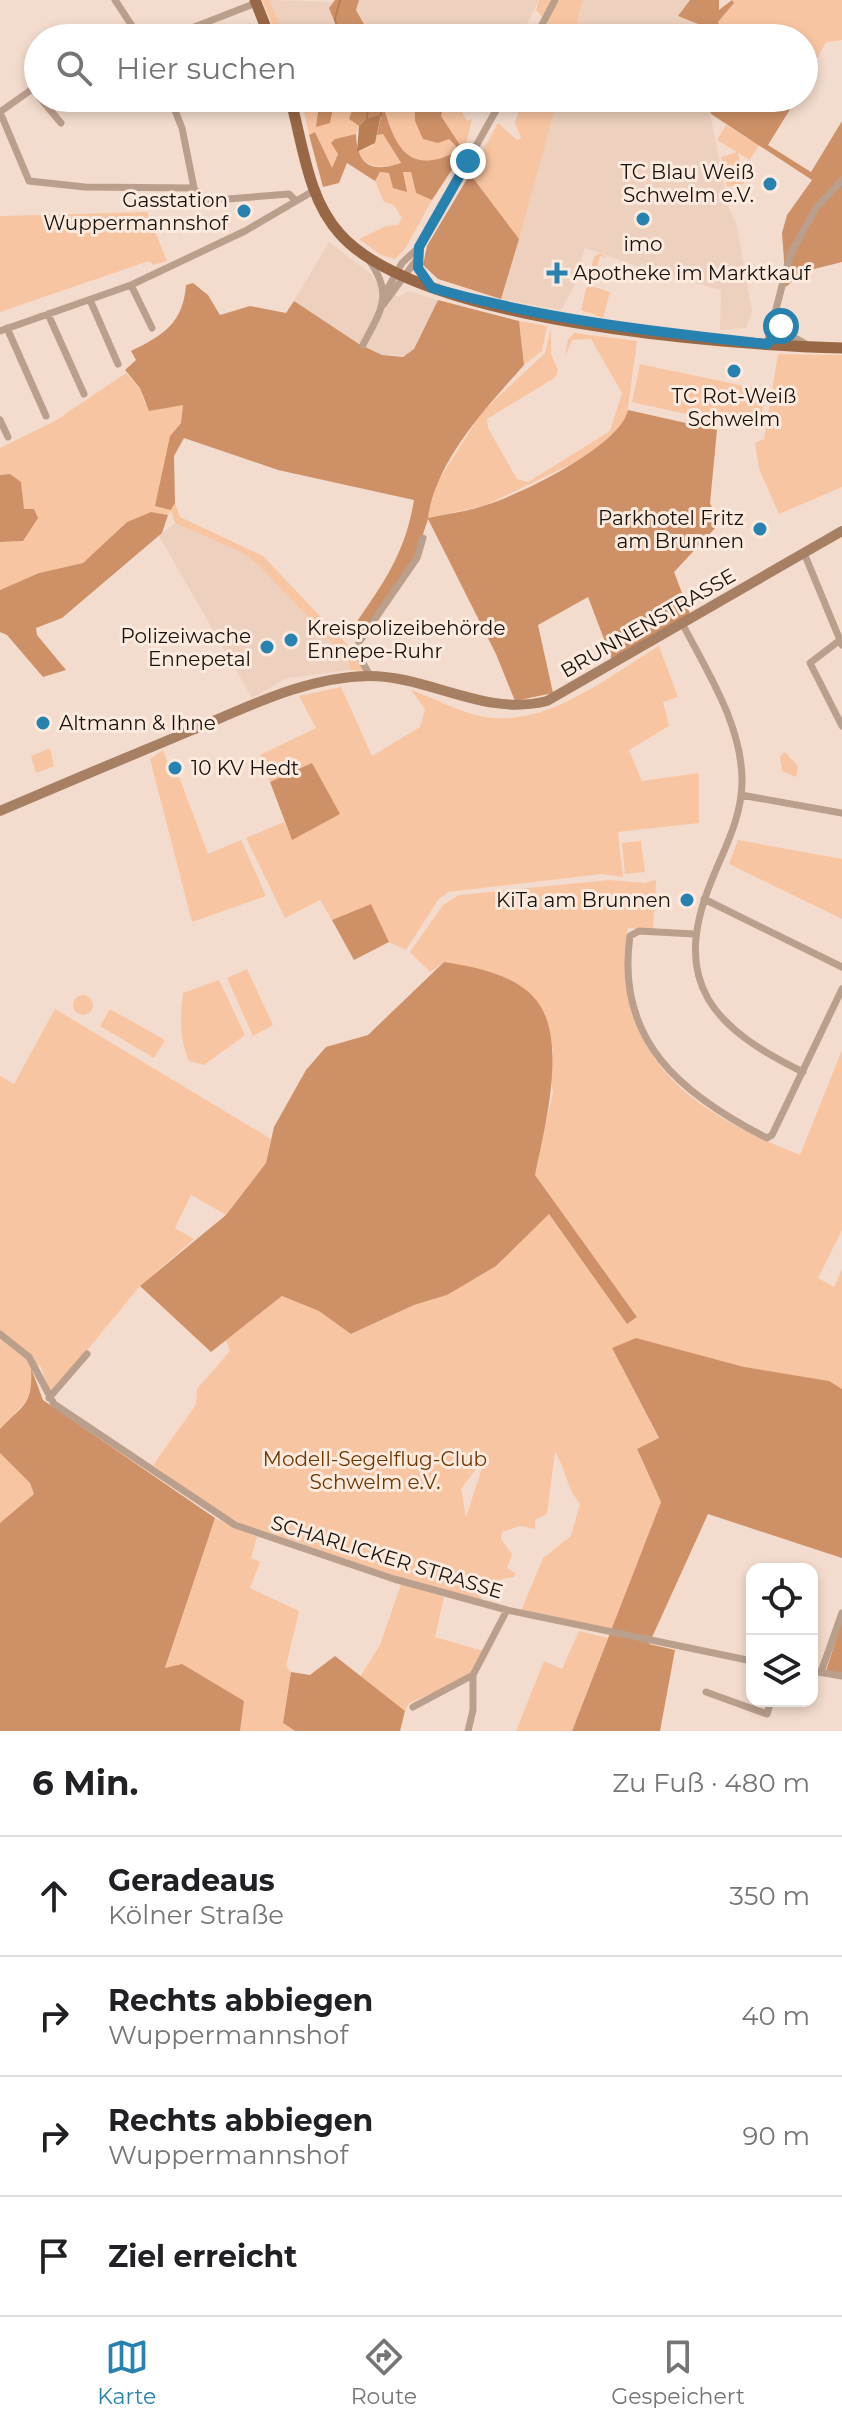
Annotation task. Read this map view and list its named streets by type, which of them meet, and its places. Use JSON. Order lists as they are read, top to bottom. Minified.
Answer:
{"streets":{"main road":["BRUNNENSTRASSE"],"street":["SCHARLICKER STRASSE"]},"parks":["Modell-Segelflug-Club Schwelm e.V."],"places":{"other":["TC Blau Weiß Schwelm e.V.","Gasstation Wuppermannshof","imo","TC Rot-Weiß Schwelm","Parkhotel Fritz am Brunnen","Kreispolizeibehörde Ennepe-Ruhr","Polizeiwache Ennepetal","Altmann & Ihne","10 KV Hedt","KiTa am Brunnen"],"health":["Apotheke im Marktkauf"]},"page":{"search":"Hier suchen","heading":["6 Min.","Zu Fuß · 480 m"],"list":[["Geradeaus","Kölner Straße","350 m"],["Rechts abbiegen","Wuppermannshof","40 m"],["Rechts abbiegen","Wuppermannshof","90 m"],"Ziel erreicht"],"nav":["Karte","Route","Gespeichert"]}}
